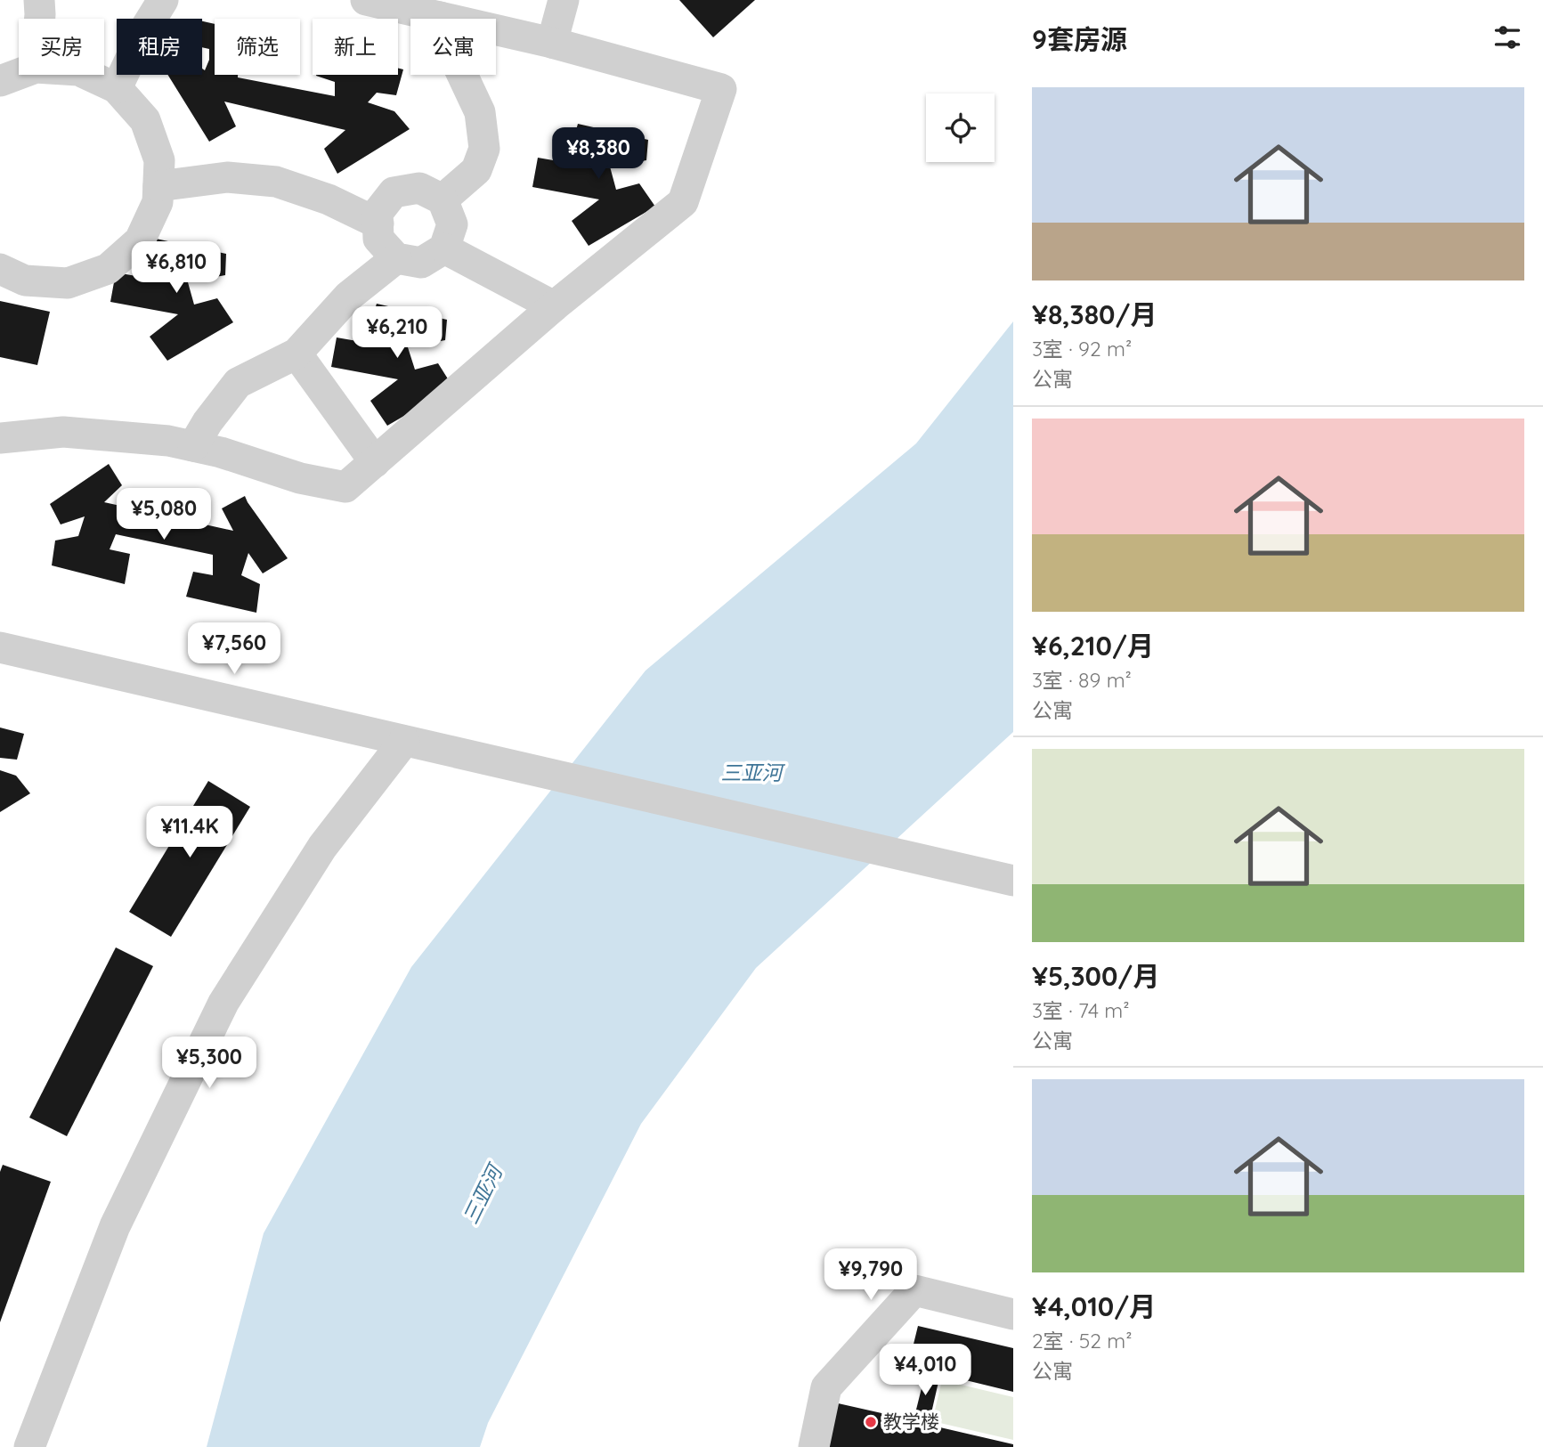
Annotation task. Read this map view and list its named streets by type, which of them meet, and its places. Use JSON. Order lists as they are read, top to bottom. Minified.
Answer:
{"water":["三亚河"],"places":["教学楼"],"page":{"heading":"9套房源","chip":["买房","租房","筛选","新上","公寓"],"list":[{"name":"¥8,380/月","note":"3室 · 92 m² · 公寓"},{"name":"¥6,210/月","note":"3室 · 89 m² · 公寓"},{"name":"¥5,300/月","note":"3室 · 74 m² · 公寓"},{"name":"¥4,010/月","note":"2室 · 52 m² · 公寓"}],"price":["¥8,380","¥6,810","¥6,210","¥5,080","¥7,560","¥11.4K","¥5,300","¥9,790","¥4,010"]}}
